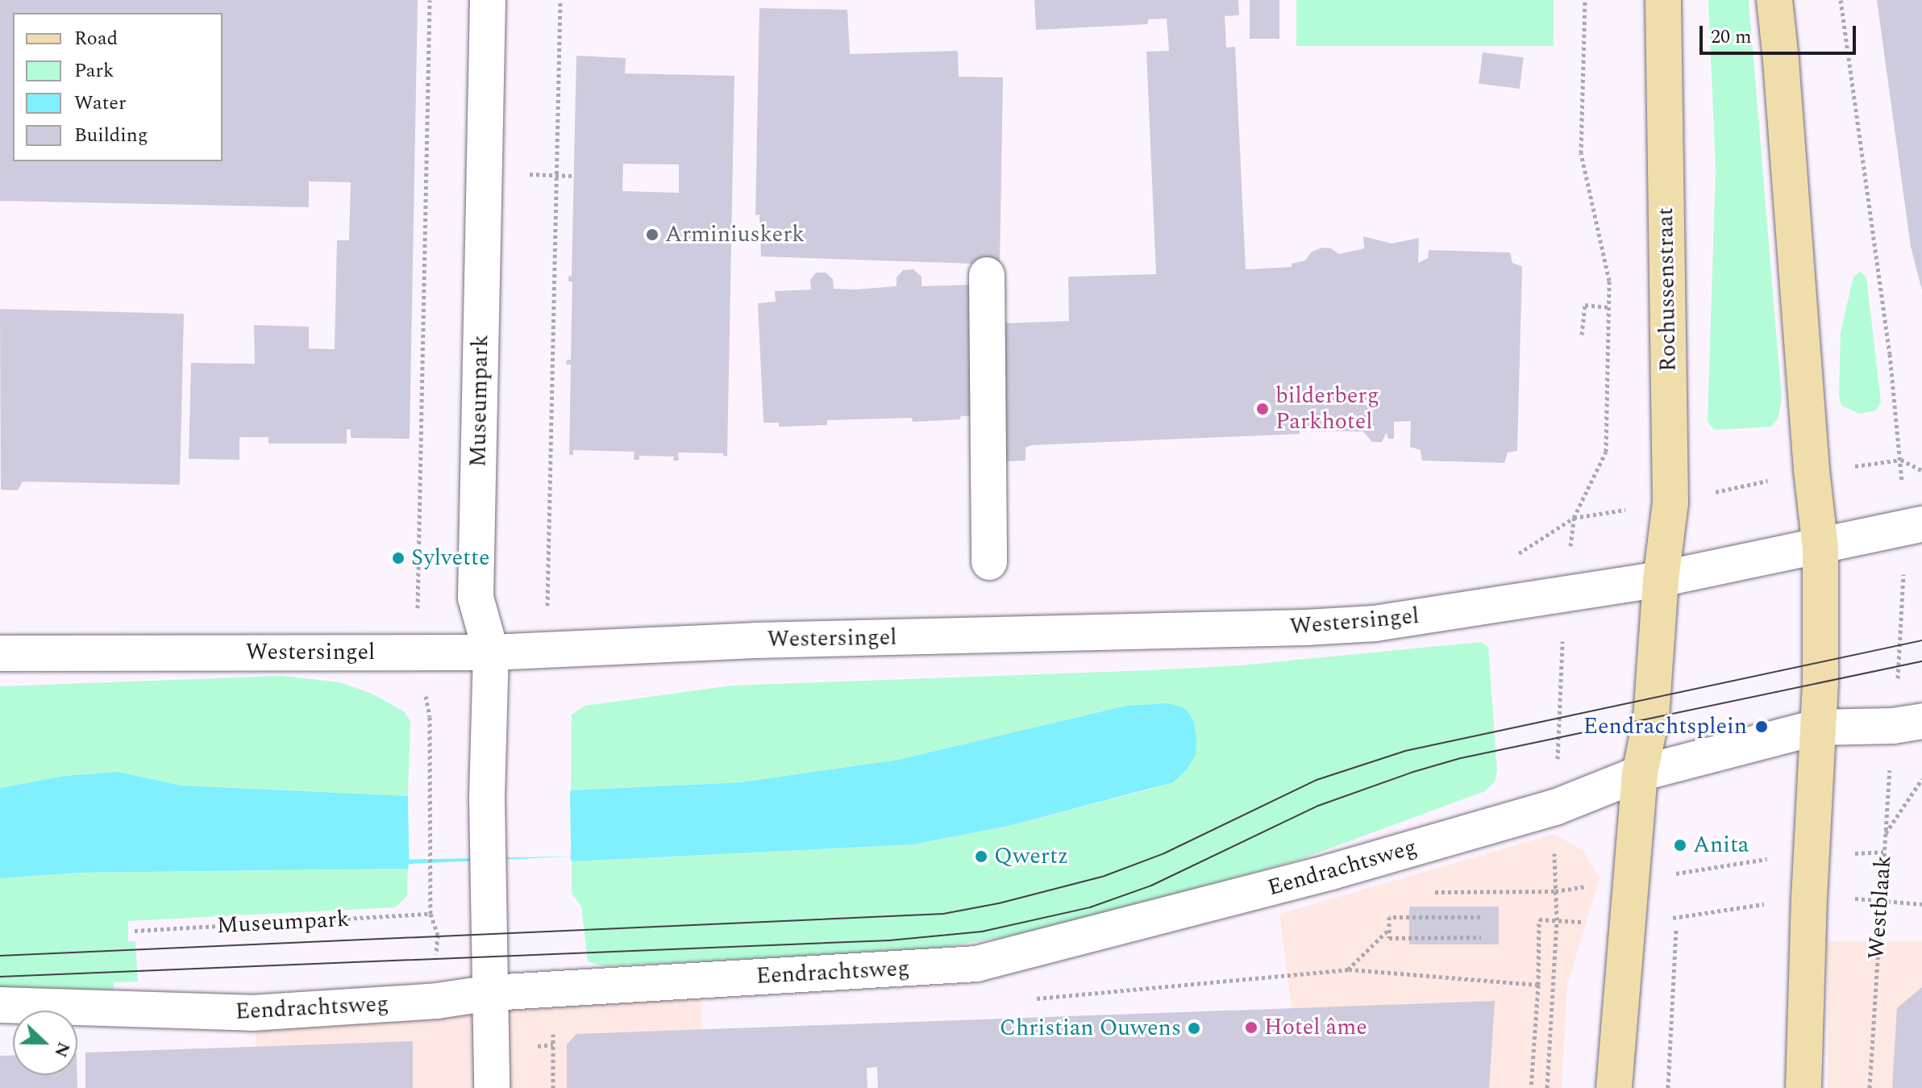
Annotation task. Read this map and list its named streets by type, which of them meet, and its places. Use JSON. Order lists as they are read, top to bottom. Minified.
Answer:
{"streets":{"main road":["Rochussenstraat"],"street":["Museumpark","Westersingel","Eendrachtsweg"],"path":["Westblaak"]},"crossings":[["Rochussenstraat","Westersingel"],["Museumpark","Westersingel"],["Museumpark","Eendrachtsweg"]],"places":["Arminiuskerk","bilderberg Parkhotel","Sylvette","Eendrachtsplein","Anita","Qwertz","Hotel âme","Christian Ouwens"],"legend":["Road","Park","Water","Building"],"scale_bar":"20 m","north":"right"}
